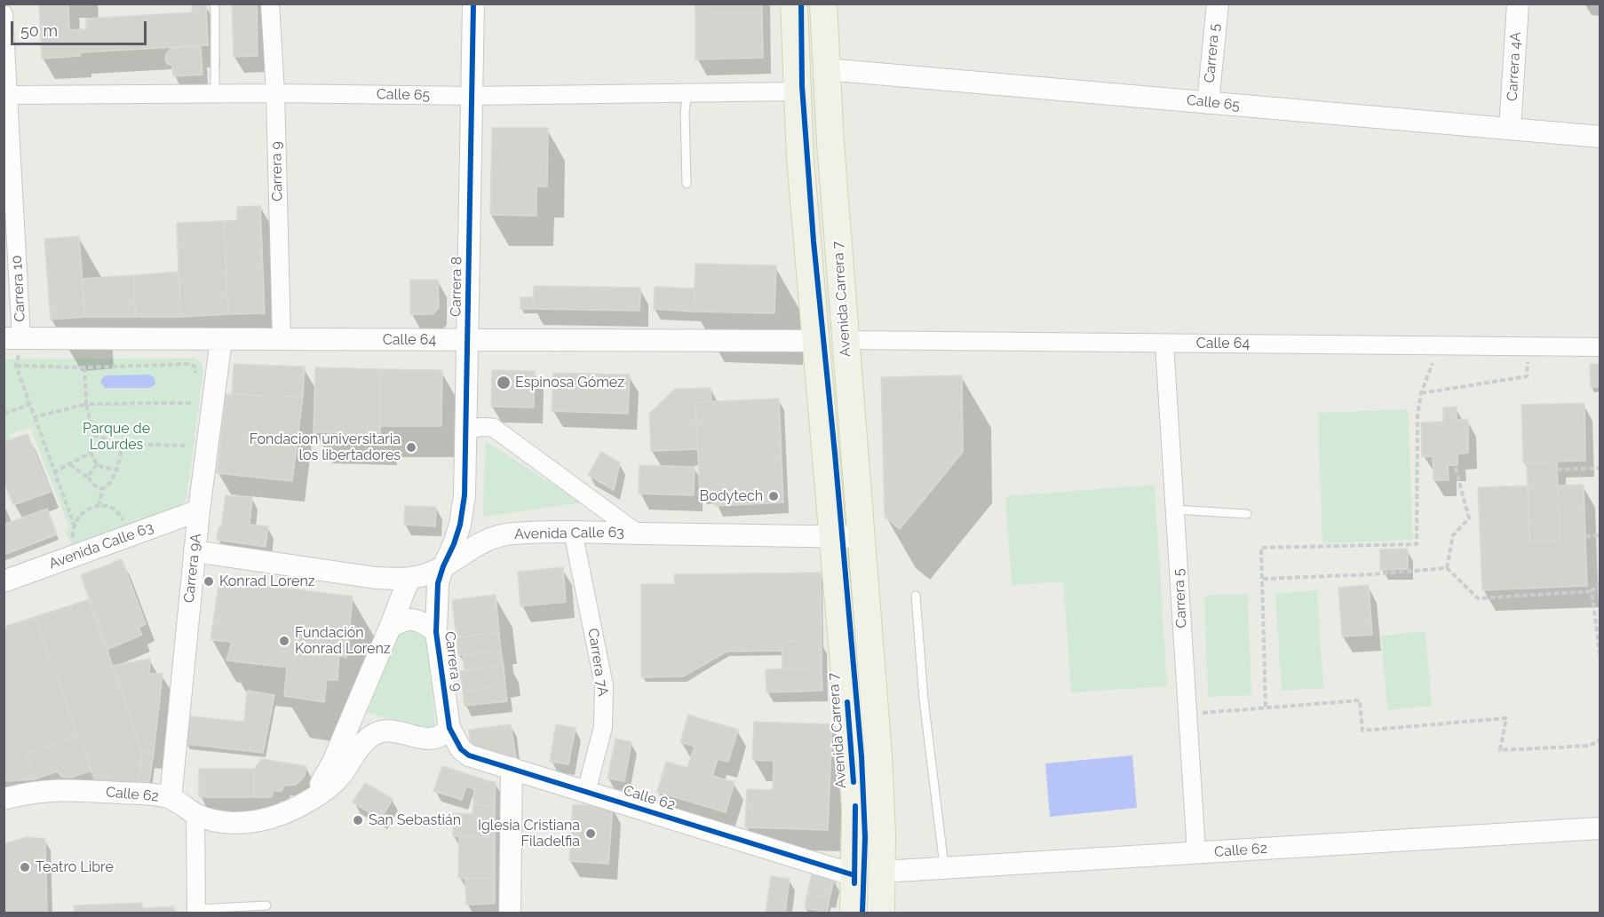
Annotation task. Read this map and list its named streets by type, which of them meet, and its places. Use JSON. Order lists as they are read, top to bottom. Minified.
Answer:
{"streets":{"main road":["Avenida Carrera 7"],"street":["Carrera 5","Carrera 4A","Calle 65","Carrera 9","Carrera 8","Carrera 10","Calle 64","Avenida Calle 63","Carrera 9A","Carrera 7A","Calle 62"]},"crossings":[["Carrera 5","Calle 65"],["Carrera 5","Calle 64"],["Carrera 5","Calle 62"],["Carrera 4A","Calle 65"],["Calle 65","Carrera 9"],["Calle 65","Carrera 8"],["Calle 65","Carrera 10"],["Calle 65","Avenida Carrera 7"],["Carrera 9","Carrera 8"],["Carrera 9","Calle 64"],["Carrera 9","Avenida Calle 63"],["Carrera 9","Calle 62"],["Carrera 8","Calle 64"],["Carrera 8","Avenida Calle 63"],["Carrera 10","Calle 64"],["Avenida Carrera 7","Calle 64"],["Avenida Carrera 7","Avenida Calle 63"],["Avenida Carrera 7","Calle 62"],["Calle 64","Carrera 9A"],["Avenida Calle 63","Carrera 9A"],["Avenida Calle 63","Carrera 7A"],["Carrera 9A","Calle 62"],["Carrera 7A","Calle 62"]],"parks":["Parque de Lourdes"],"places":["Espinosa Gómez","Fondacion universitaria los libertadores","Bodytech","Konrad Lorenz","Fundación Konrad Lorenz","San Sebastián","Iglesia Cristiana Filadelfia","Teatro Libre"],"scale_bar":"50 m"}
